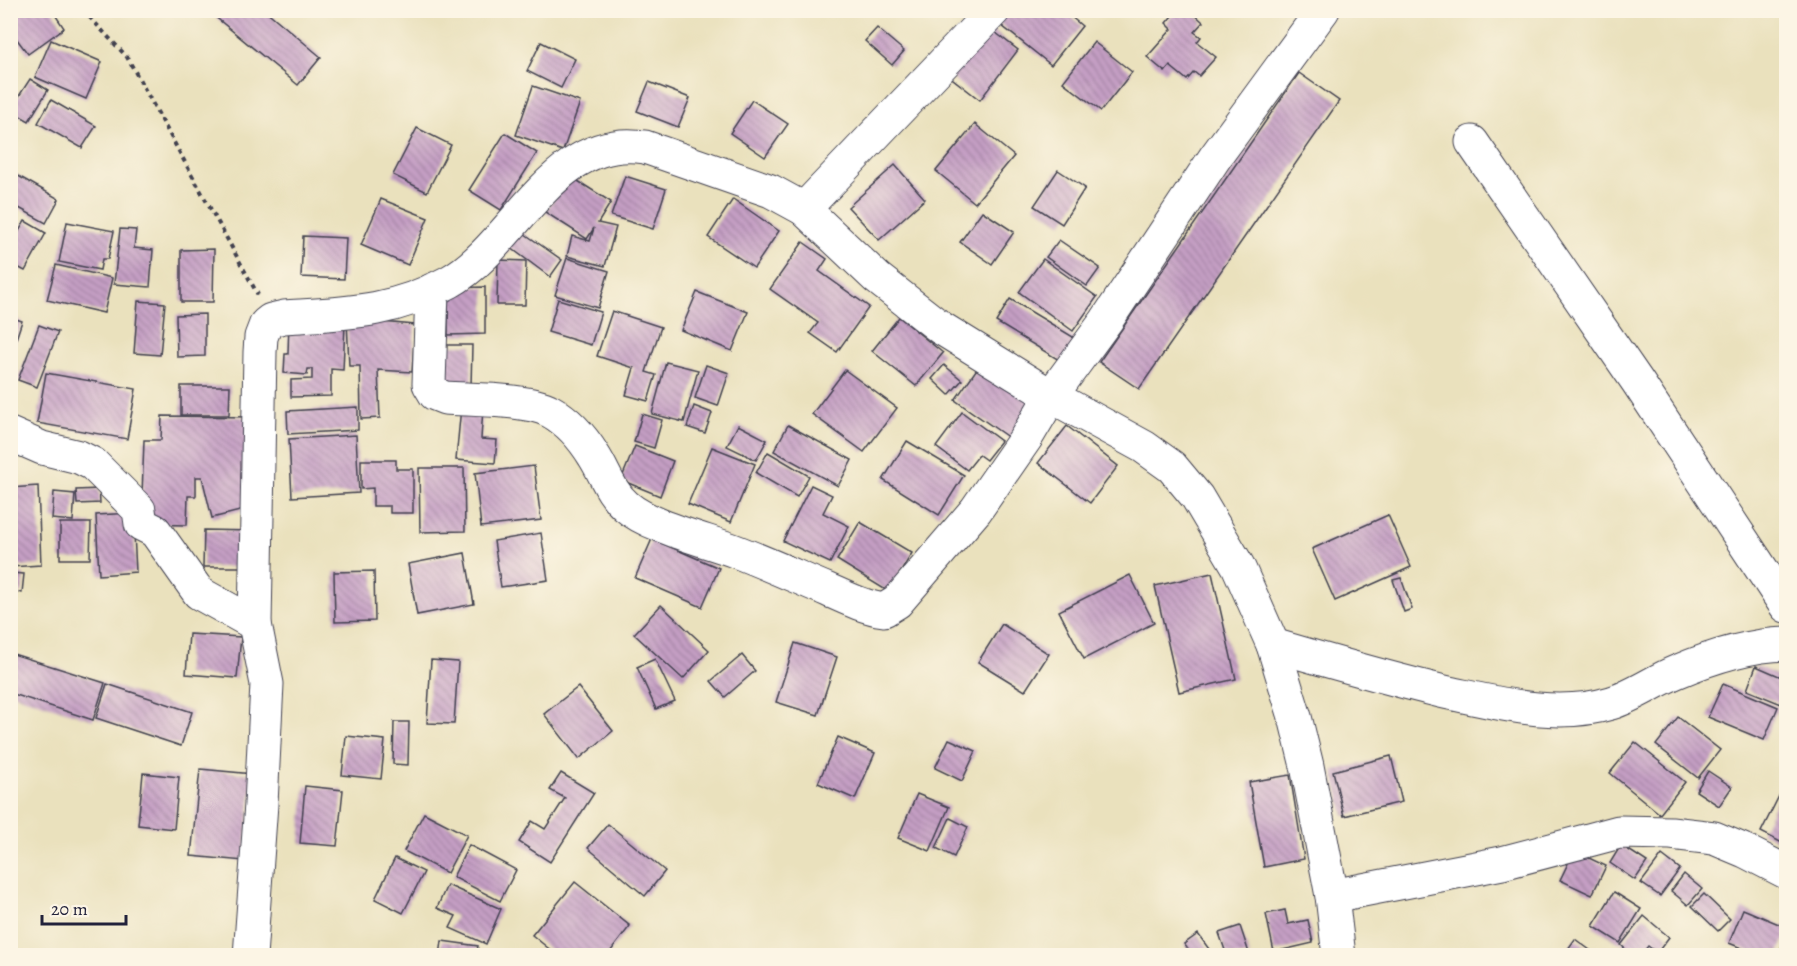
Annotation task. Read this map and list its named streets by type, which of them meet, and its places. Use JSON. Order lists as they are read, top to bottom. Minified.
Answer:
{"scale_bar":"20 m"}
